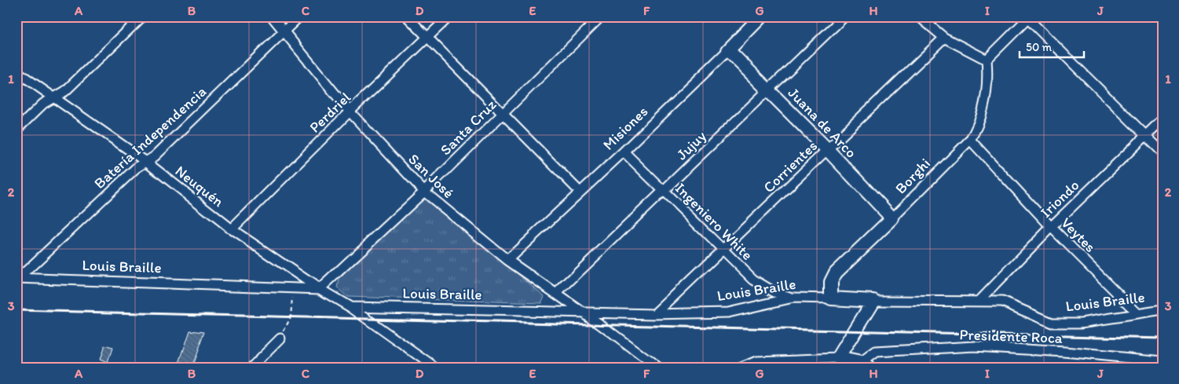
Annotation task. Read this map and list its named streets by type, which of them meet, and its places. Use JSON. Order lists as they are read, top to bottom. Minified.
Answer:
{"streets":{"street":["Perdriel","Juana de Arco","Santa Cruz","Misiones","Batería Independencia","Jujuy","Corrientes","San José","Borghi","Neuquén","Iriondo","Ingeniero White","Veytes","Louis Braille","Presidente Roca"]},"crossings":[["Perdriel","San José"],["Perdriel","Neuquén"],["Juana de Arco","Misiones"],["Juana de Arco","Jujuy"],["Juana de Arco","Corrientes"],["Juana de Arco","Borghi"],["Santa Cruz","San José"],["Santa Cruz","Neuquén"],["Santa Cruz","Louis Braille"],["Misiones","San José"],["Misiones","Ingeniero White"],["Batería Independencia","San José"],["Batería Independencia","Neuquén"],["Batería Independencia","Louis Braille"],["Jujuy","San José"],["Jujuy","Ingeniero White"],["Corrientes","Ingeniero White"],["Corrientes","Louis Braille"],["San José","Louis Braille"],["Borghi","Veytes"],["Borghi","Louis Braille"],["Neuquén","Louis Braille"],["Iriondo","Veytes"],["Iriondo","Louis Braille"],["Ingeniero White","Louis Braille"],["Veytes","Louis Braille"]],"scale_bar":"50 m","grid":{"columns":["A","B","C","D","E","F","G","H","I","J"],"rows":["1","2","3"]}}
